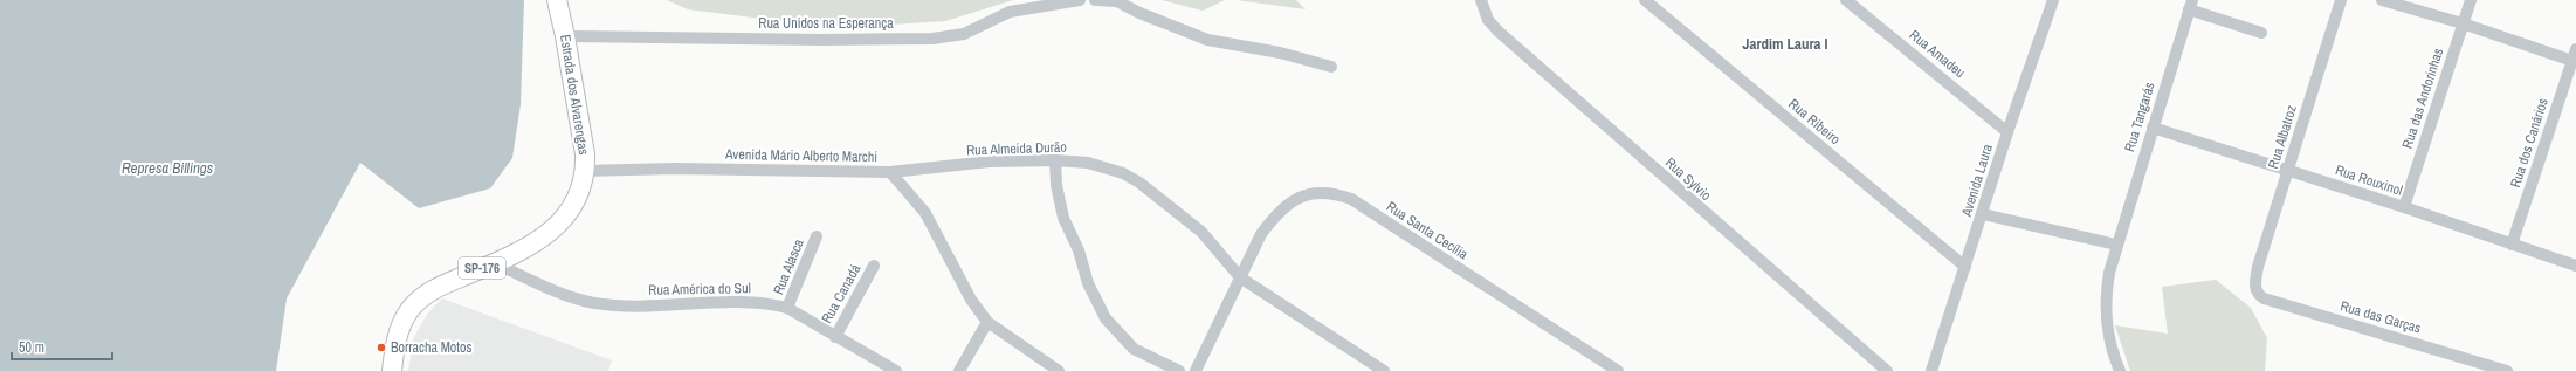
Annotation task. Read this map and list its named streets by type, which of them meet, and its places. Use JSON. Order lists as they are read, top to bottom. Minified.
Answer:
{"streets":{"main road":["Estrada dos Alvarengas","SP-176"],"street":["Rua Unidos na Esperança","Rua Amadeu","Rua das Andorinhas","Rua Tangarás","Rua Ribeiro","Rua Albatroz","Rua dos Canários","Rua Almeida Durão","Avenida Mário Alberto Marchi","Rua Sylvio","Avenida Laura","Rua Rouxinol","Rua Santa Cecília","Rua Alasca","Rua América do Sul","Rua Canadá","Rua das Garças"]},"crossings":[["Rua Unidos na Esperança","Estrada dos Alvarengas"],["Rua Amadeu","Avenida Laura"],["Estrada dos Alvarengas","Avenida Mário Alberto Marchi"],["Estrada dos Alvarengas","Rua América do Sul"],["Rua das Andorinhas","Rua Rouxinol"],["Rua Tangarás","Rua Rouxinol"],["Rua Ribeiro","Avenida Laura"],["Rua Albatroz","Rua Rouxinol"],["Rua Albatroz","Rua das Garças"],["Rua dos Canários","Rua Rouxinol"],["Rua Almeida Durão","Avenida Mário Alberto Marchi"],["Rua Almeida Durão","Rua Santa Cecília"],["Rua Alasca","Rua América do Sul"],["Rua América do Sul","Rua Canadá"]],"districts":["Jardim Laura I"],"water":["Represa Billings"],"places":["Borracha Motos"],"scale_bar":"50 m"}
